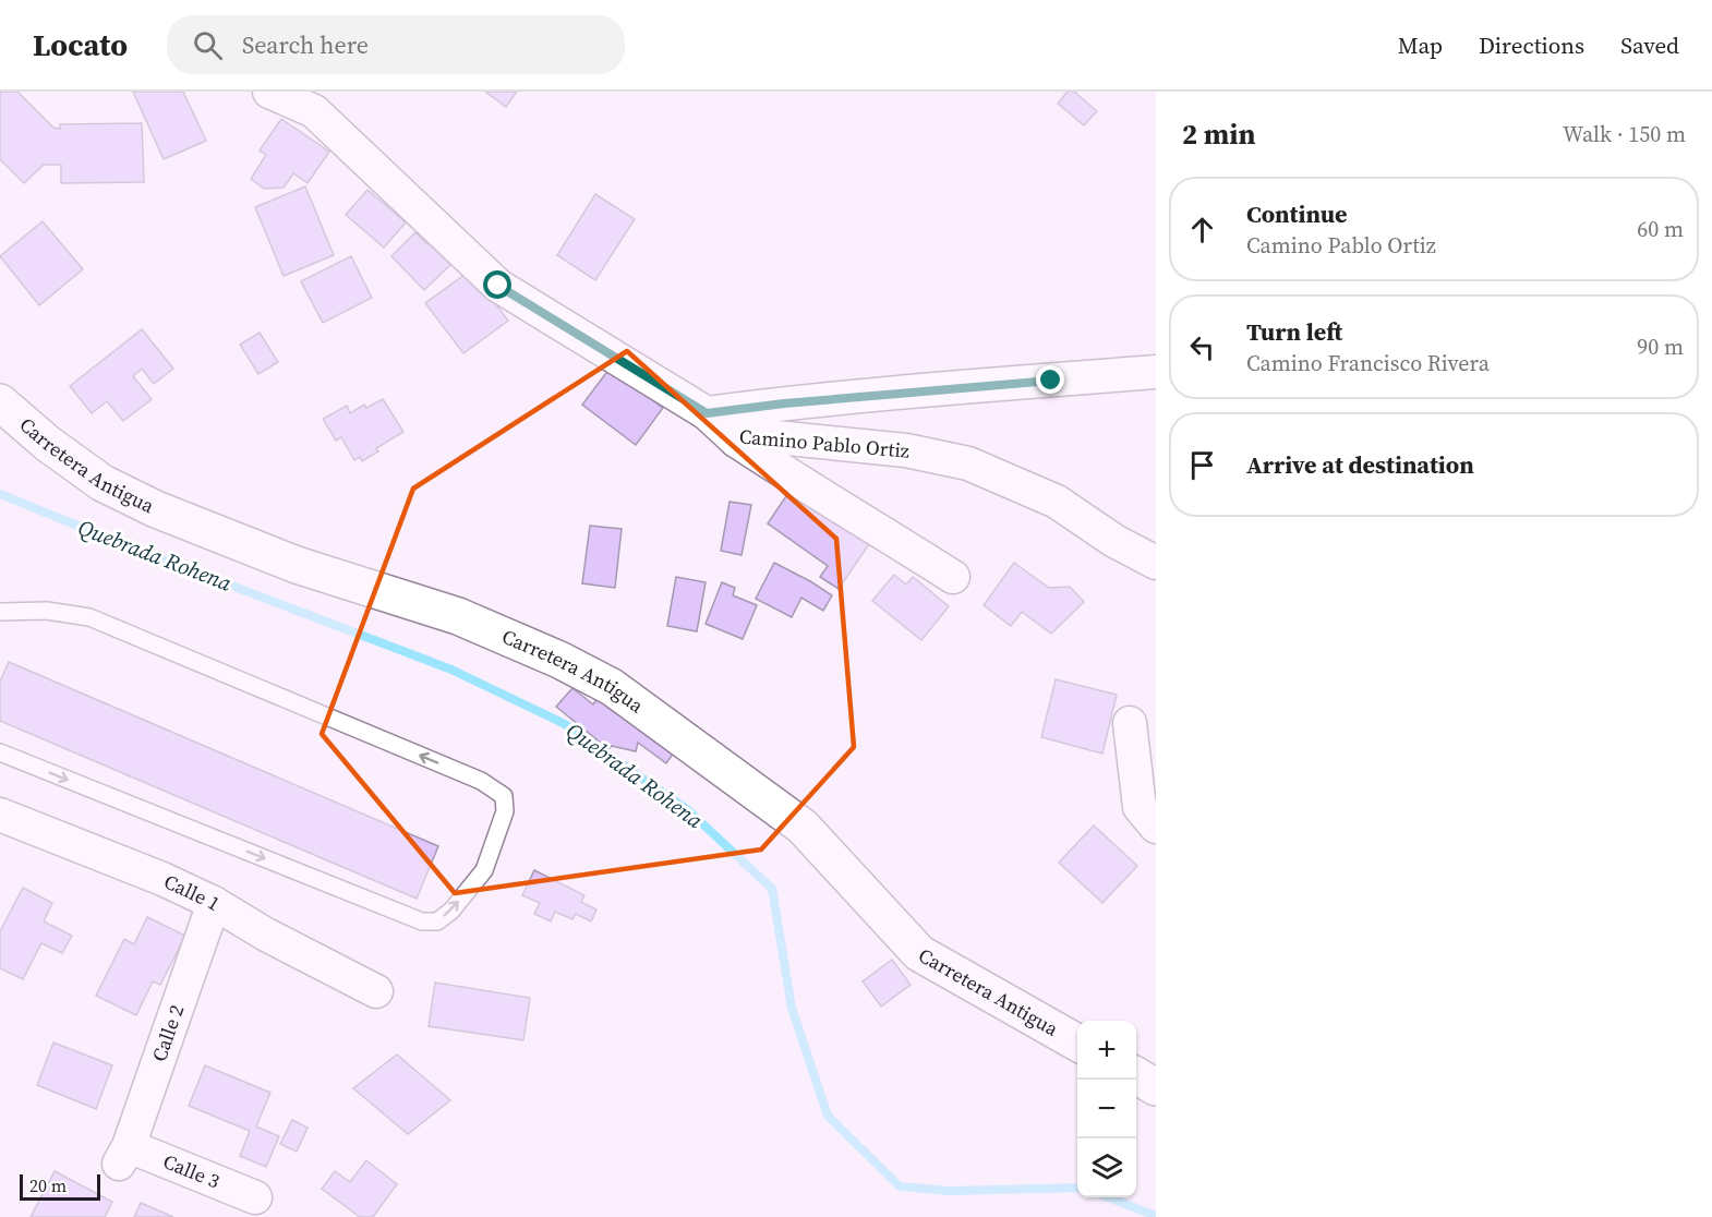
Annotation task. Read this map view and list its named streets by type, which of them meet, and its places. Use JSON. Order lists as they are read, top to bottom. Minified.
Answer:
{"streets":{"street":["Camino Pablo Ortiz","Carretera Antigua","Calle 1","Calle 2","Calle 3"]},"crossings":[["Calle 1","Calle 2"],["Calle 2","Calle 3"]],"water":["Quebrada Rohena"],"scale_bar":"20 m","page":{"header":"Locato","search":"Search here","nav":["Map","Directions","Saved"],"heading":["2 min","Walk · 150 m"],"list":[["Continue","Camino Pablo Ortiz","60 m"],["Turn left","Camino Francisco Rivera","90 m"],"Arrive at destination"],"map_buttons":["+","−"],"scale":"20 m"}}
